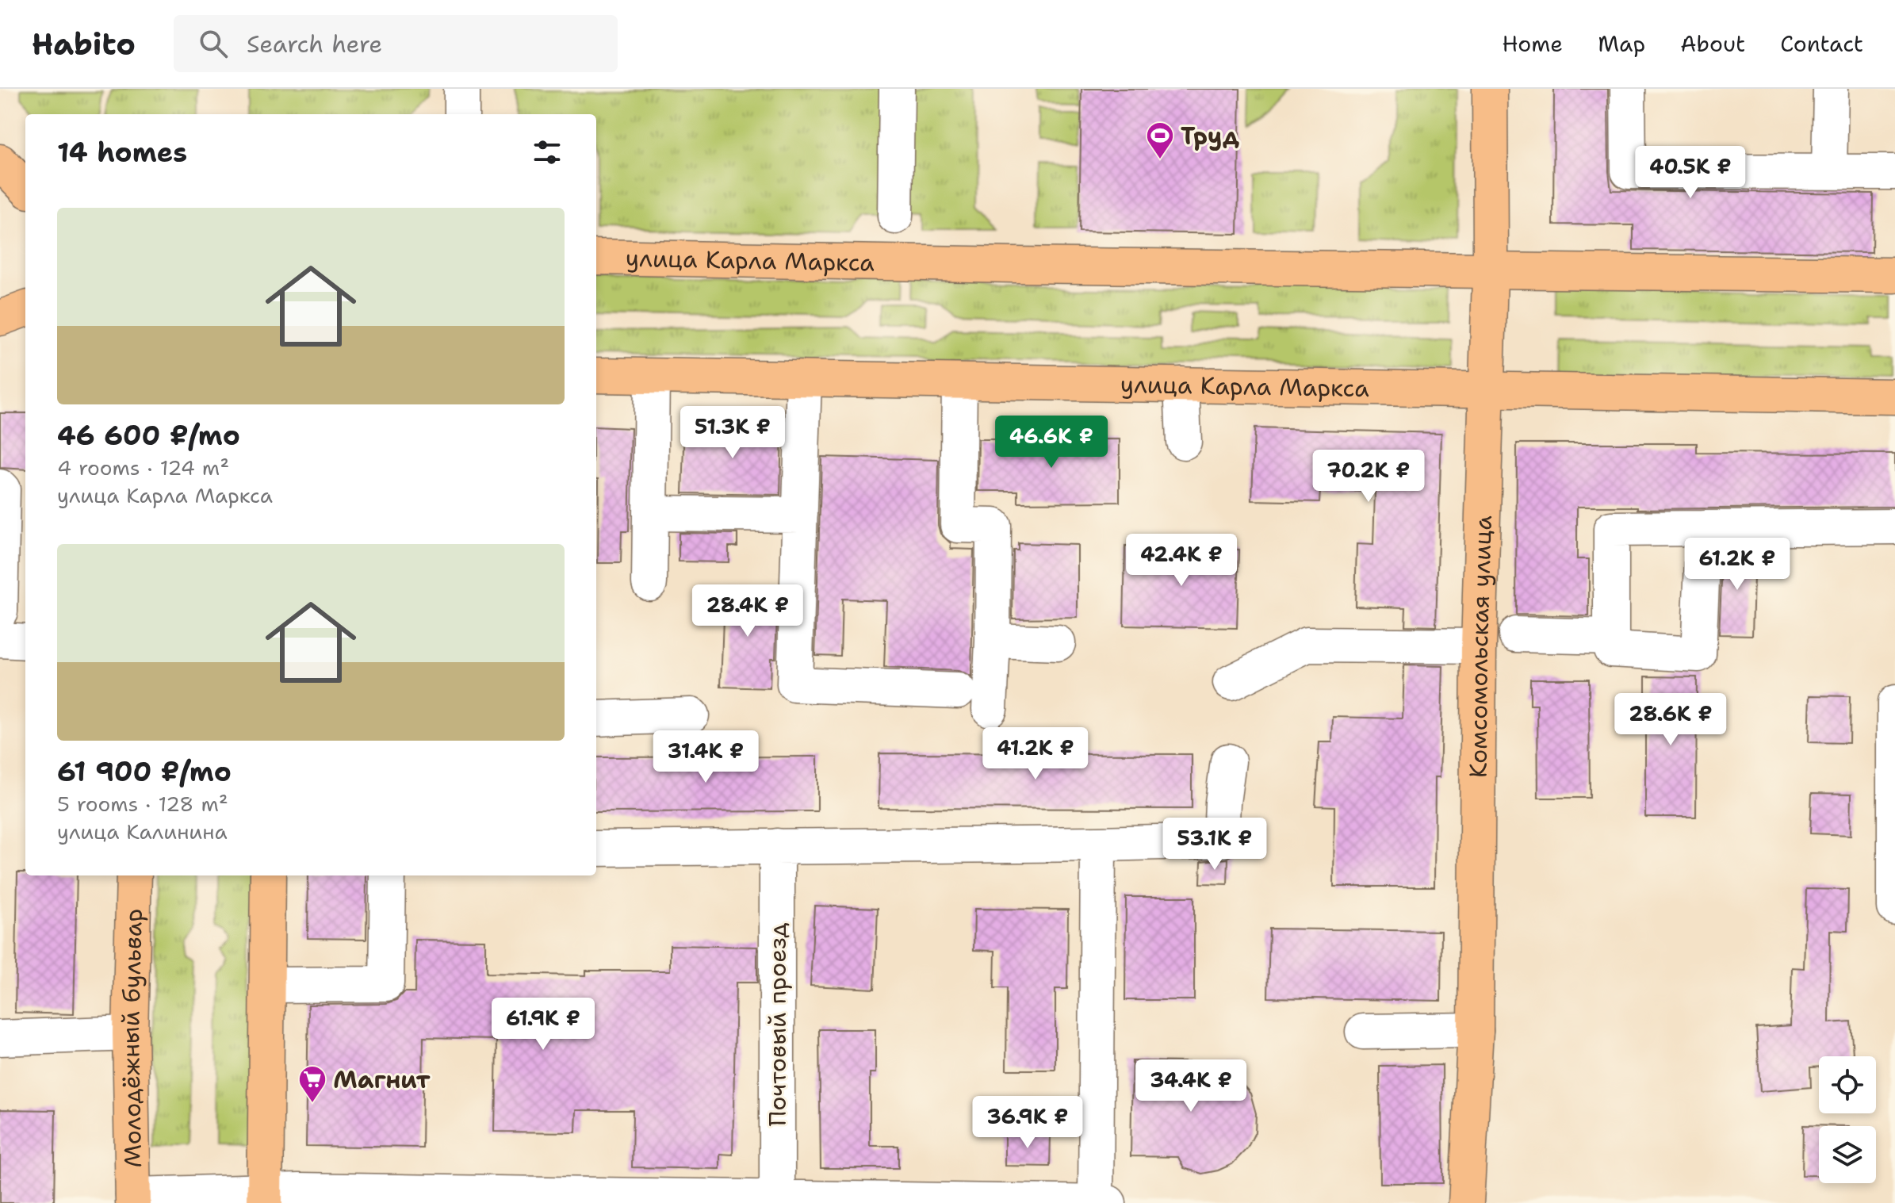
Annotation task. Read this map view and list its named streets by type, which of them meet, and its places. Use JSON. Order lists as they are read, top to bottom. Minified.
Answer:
{"streets":{"main road":["улица Карла Маркса","Комсомольская улица","Молодёжный бульвар"],"street":["Почтовый проезд"]},"crossings":[["улица Карла Маркса","Комсомольская улица"]],"places":{"sports":["Труд"],"supermarket":["Магнит"]},"page":{"header":"Habito","search":"Search here","nav":["Home","Map","About","Contact"],"heading":"14 homes","price":["40.5K ₽","51.3K ₽","46.6K ₽","70.2K ₽","42.4K ₽","61.2K ₽","28.4K ₽","28.6K ₽","41.2K ₽","31.4K ₽","53.1K ₽","61.9K ₽","34.4K ₽","36.9K ₽"],"list":[{"name":"46 600 ₽/mo","note":"4 rooms · 124 m² · улица Карла Маркса"},{"name":"61 900 ₽/mo","note":"5 rooms · 128 m² · улица Калинина"}]}}
